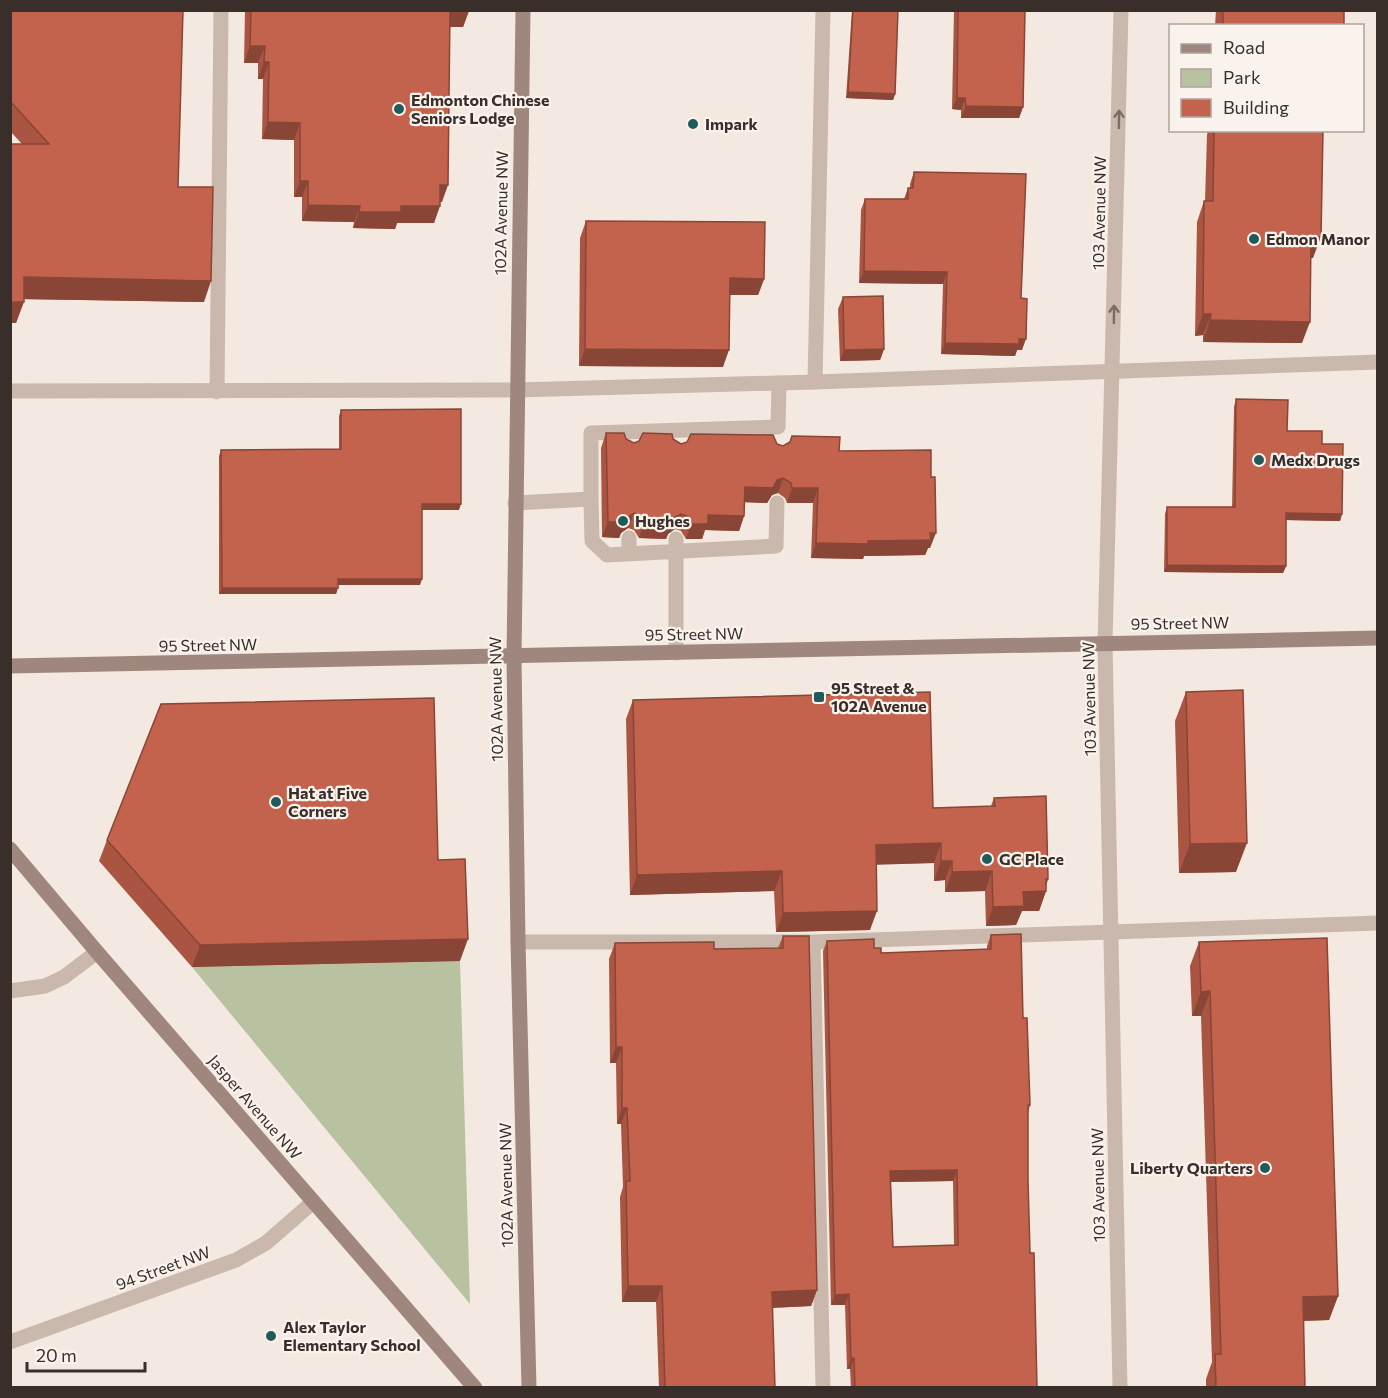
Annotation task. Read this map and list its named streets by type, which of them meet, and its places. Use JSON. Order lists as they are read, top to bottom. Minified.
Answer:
{"streets":{"street":["102A Avenue NW","103 Avenue NW","95 Street NW","Jasper Avenue NW","94 Street NW"]},"crossings":[["102A Avenue NW","95 Street NW"],["103 Avenue NW","95 Street NW"],["Jasper Avenue NW","94 Street NW"]],"places":{"other":["Edmonton Chinese Seniors Lodge","Impark","Edmon Manor","Medx Drugs","Hughes","Hat at Five Corners","GC Place","Liberty Quarters","Alex Taylor Elementary School"],"transit":["95 Street & 102A Avenue"]},"legend":["Road","Park","Building"],"scale_bar":"20 m"}
